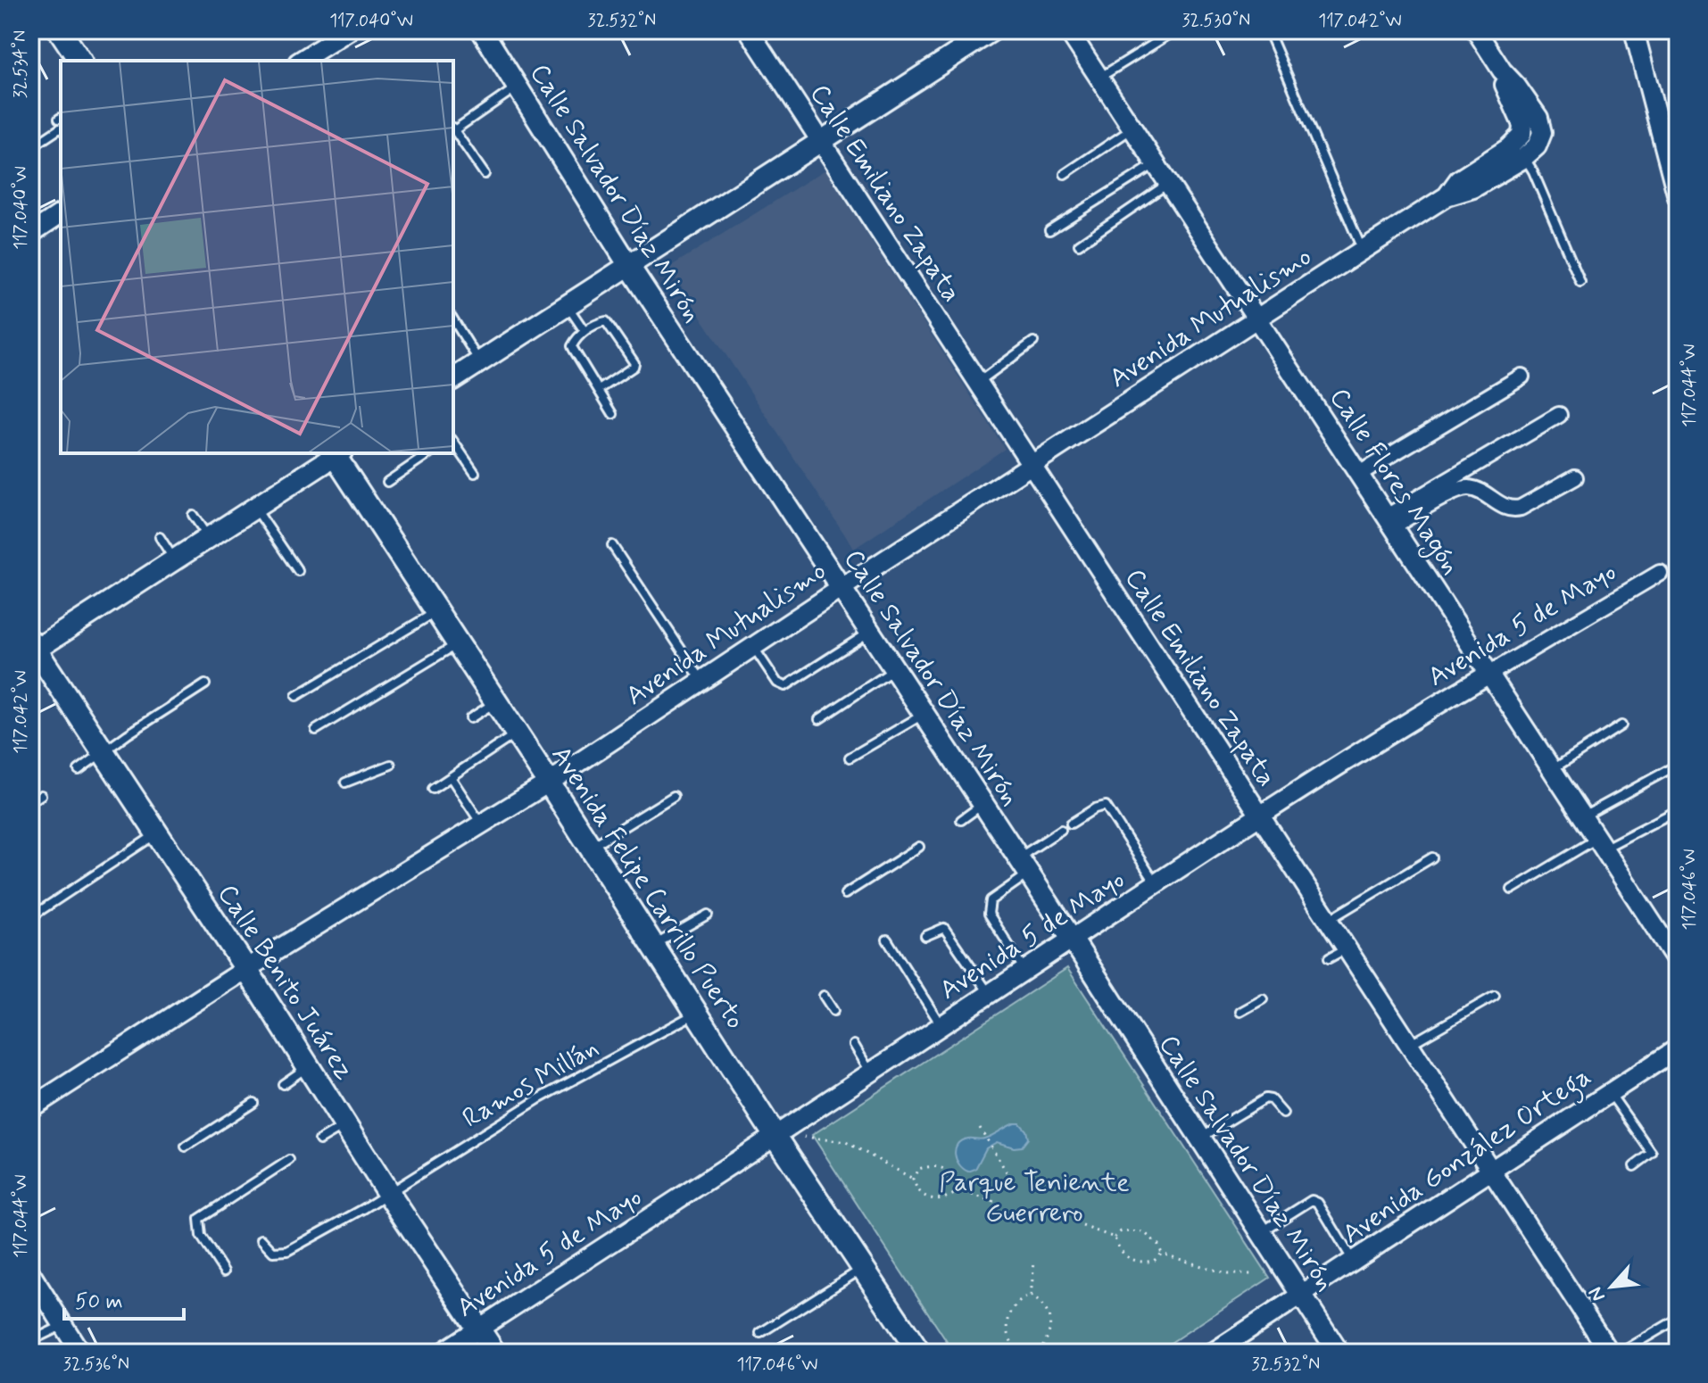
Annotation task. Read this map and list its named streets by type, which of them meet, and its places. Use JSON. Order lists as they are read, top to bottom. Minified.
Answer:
{"streets":{"main road":["Calle Salvador Díaz Mirón","Avenida Felipe Carrillo Puerto","Calle Benito Juárez"],"street":["Calle Emiliano Zapata","Avenida Mutualismo","Calle Flores Magón","Avenida 5 de Mayo","Avenida González Ortega"],"lane":["Ramos Millán"]},"crossings":[["Calle Salvador Díaz Mirón","Avenida Mutualismo"],["Calle Salvador Díaz Mirón","Avenida 5 de Mayo"],["Calle Salvador Díaz Mirón","Avenida González Ortega"],["Calle Emiliano Zapata","Avenida Mutualismo"],["Calle Emiliano Zapata","Avenida 5 de Mayo"],["Calle Emiliano Zapata","Avenida González Ortega"],["Avenida Mutualismo","Calle Flores Magón"],["Avenida Mutualismo","Avenida Felipe Carrillo Puerto"],["Avenida Mutualismo","Calle Benito Juárez"],["Calle Flores Magón","Avenida 5 de Mayo"],["Avenida 5 de Mayo","Avenida Felipe Carrillo Puerto"],["Avenida 5 de Mayo","Calle Benito Juárez"],["Avenida Felipe Carrillo Puerto","Ramos Millán"],["Calle Benito Juárez","Ramos Millán"]],"parks":["Parque Teniente Guerrero"],"scale_bar":"50 m","north":"bottom left","coordinates":["117.040°W","32.532°N","32.530°N","117.042°W","32.534°N","117.044°W","117.046°W","32.536°N"]}
